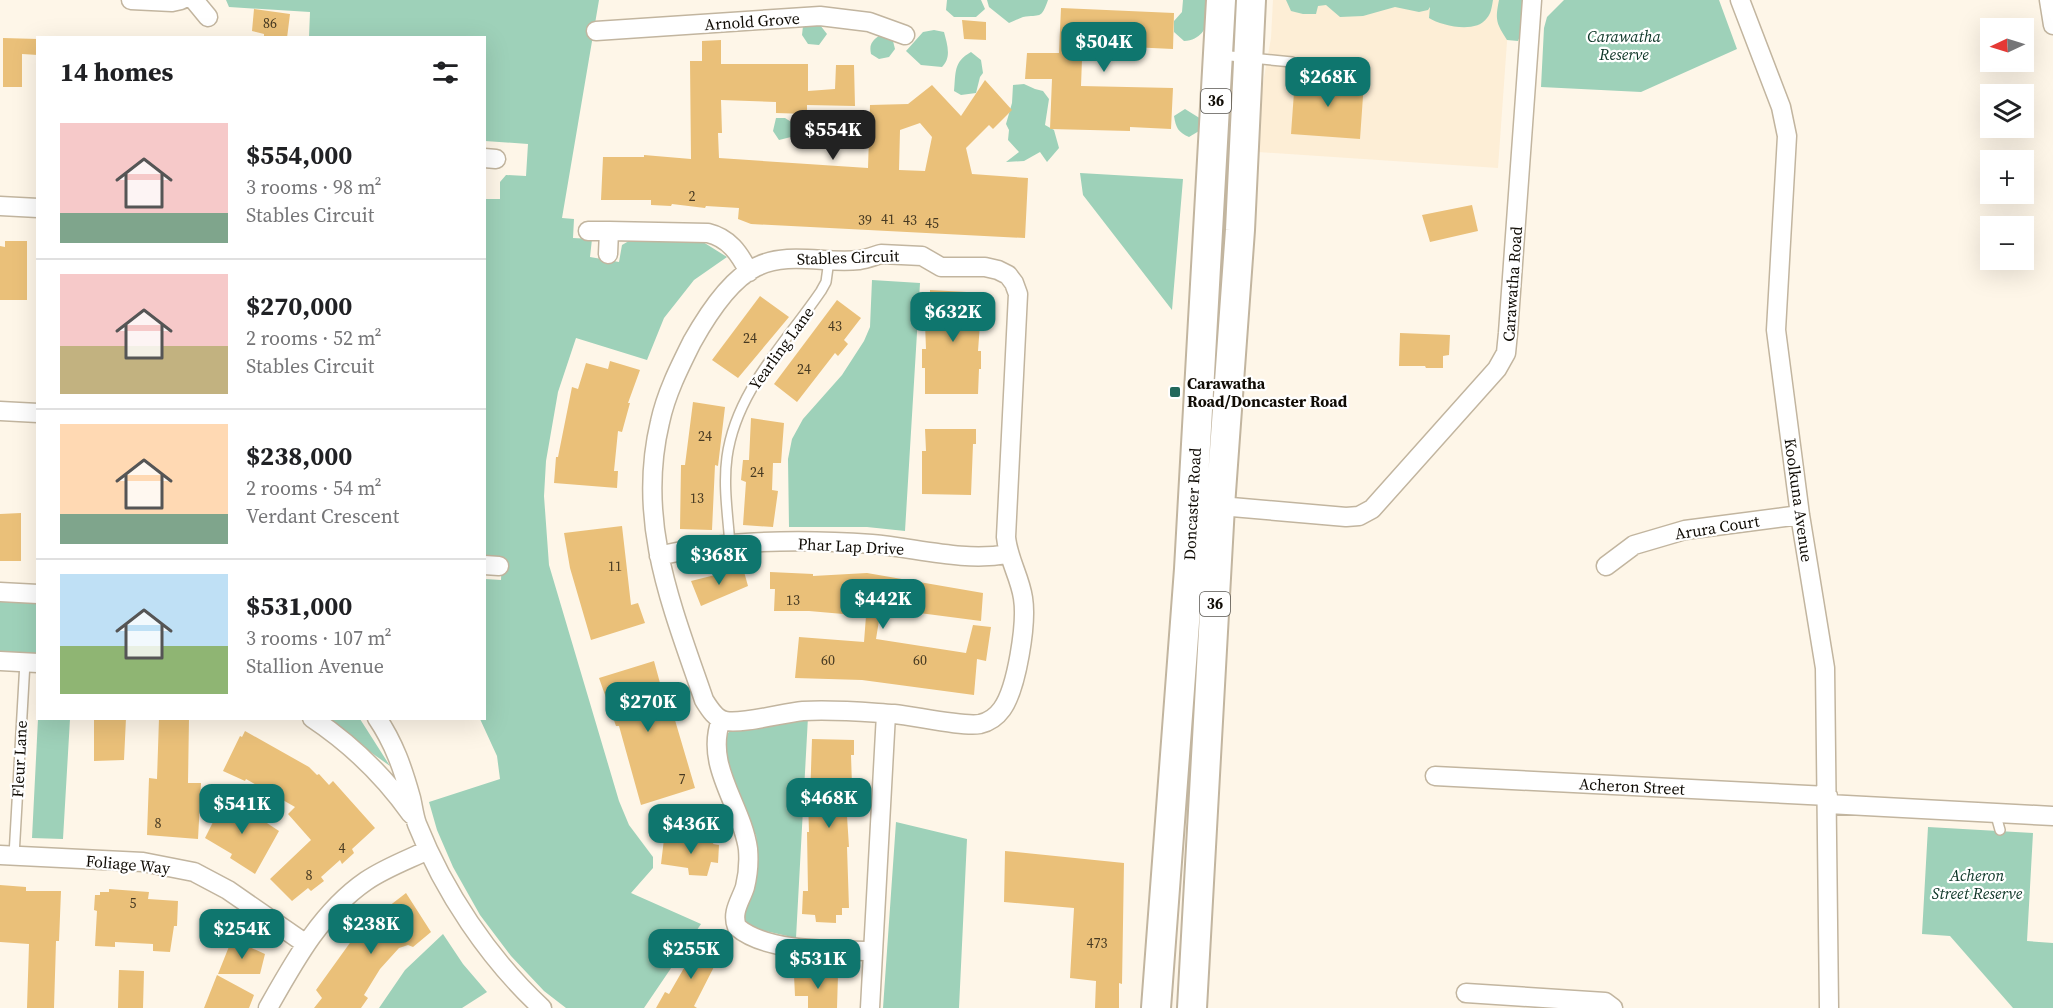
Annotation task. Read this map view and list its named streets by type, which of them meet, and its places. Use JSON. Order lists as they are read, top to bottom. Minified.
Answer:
{"streets":{"main road":["36","Doncaster Road"],"street":["Arnold Grove","Stables Circuit","Carawatha Road","Koolkuna Avenue","Arura Court","Phar Lap Drive","Acheron Street","Foliage Way"],"lane":["Yearling Lane","Fleur Lane"]},"crossings":[["Stables Circuit","Yearling Lane"],["Stables Circuit","Phar Lap Drive"],["Carawatha Road","Doncaster Road"],["Yearling Lane","Phar Lap Drive"],["Koolkuna Avenue","Arura Court"],["Koolkuna Avenue","Acheron Street"],["Fleur Lane","Foliage Way"]],"parks":["Carawatha Reserve","Acheron Street Reserve"],"places":{"transit":["Carawatha Road/Doncaster Road"]},"house_numbers":["86","2","41","39","43","45","43","24","24","24","24","13","11","13","60","60","7","8","4","8","5","473"],"north":"left","page":{"map_buttons":["+","−"],"price":["$504K","$268K","$554K","$632K","$368K","$442K","$270K","$468K","$541K","$436K","$238K","$254K","$255K","$531K"],"heading":"14 homes","list":[{"name":"$554,000","note":"3 rooms · 98 m² · Stables Circuit"},{"name":"$270,000","note":"2 rooms · 52 m² · Stables Circuit"},{"name":"$238,000","note":"2 rooms · 54 m² · Verdant Crescent"},{"name":"$531,000","note":"3 rooms · 107 m² · Stallion Avenue"}]}}
